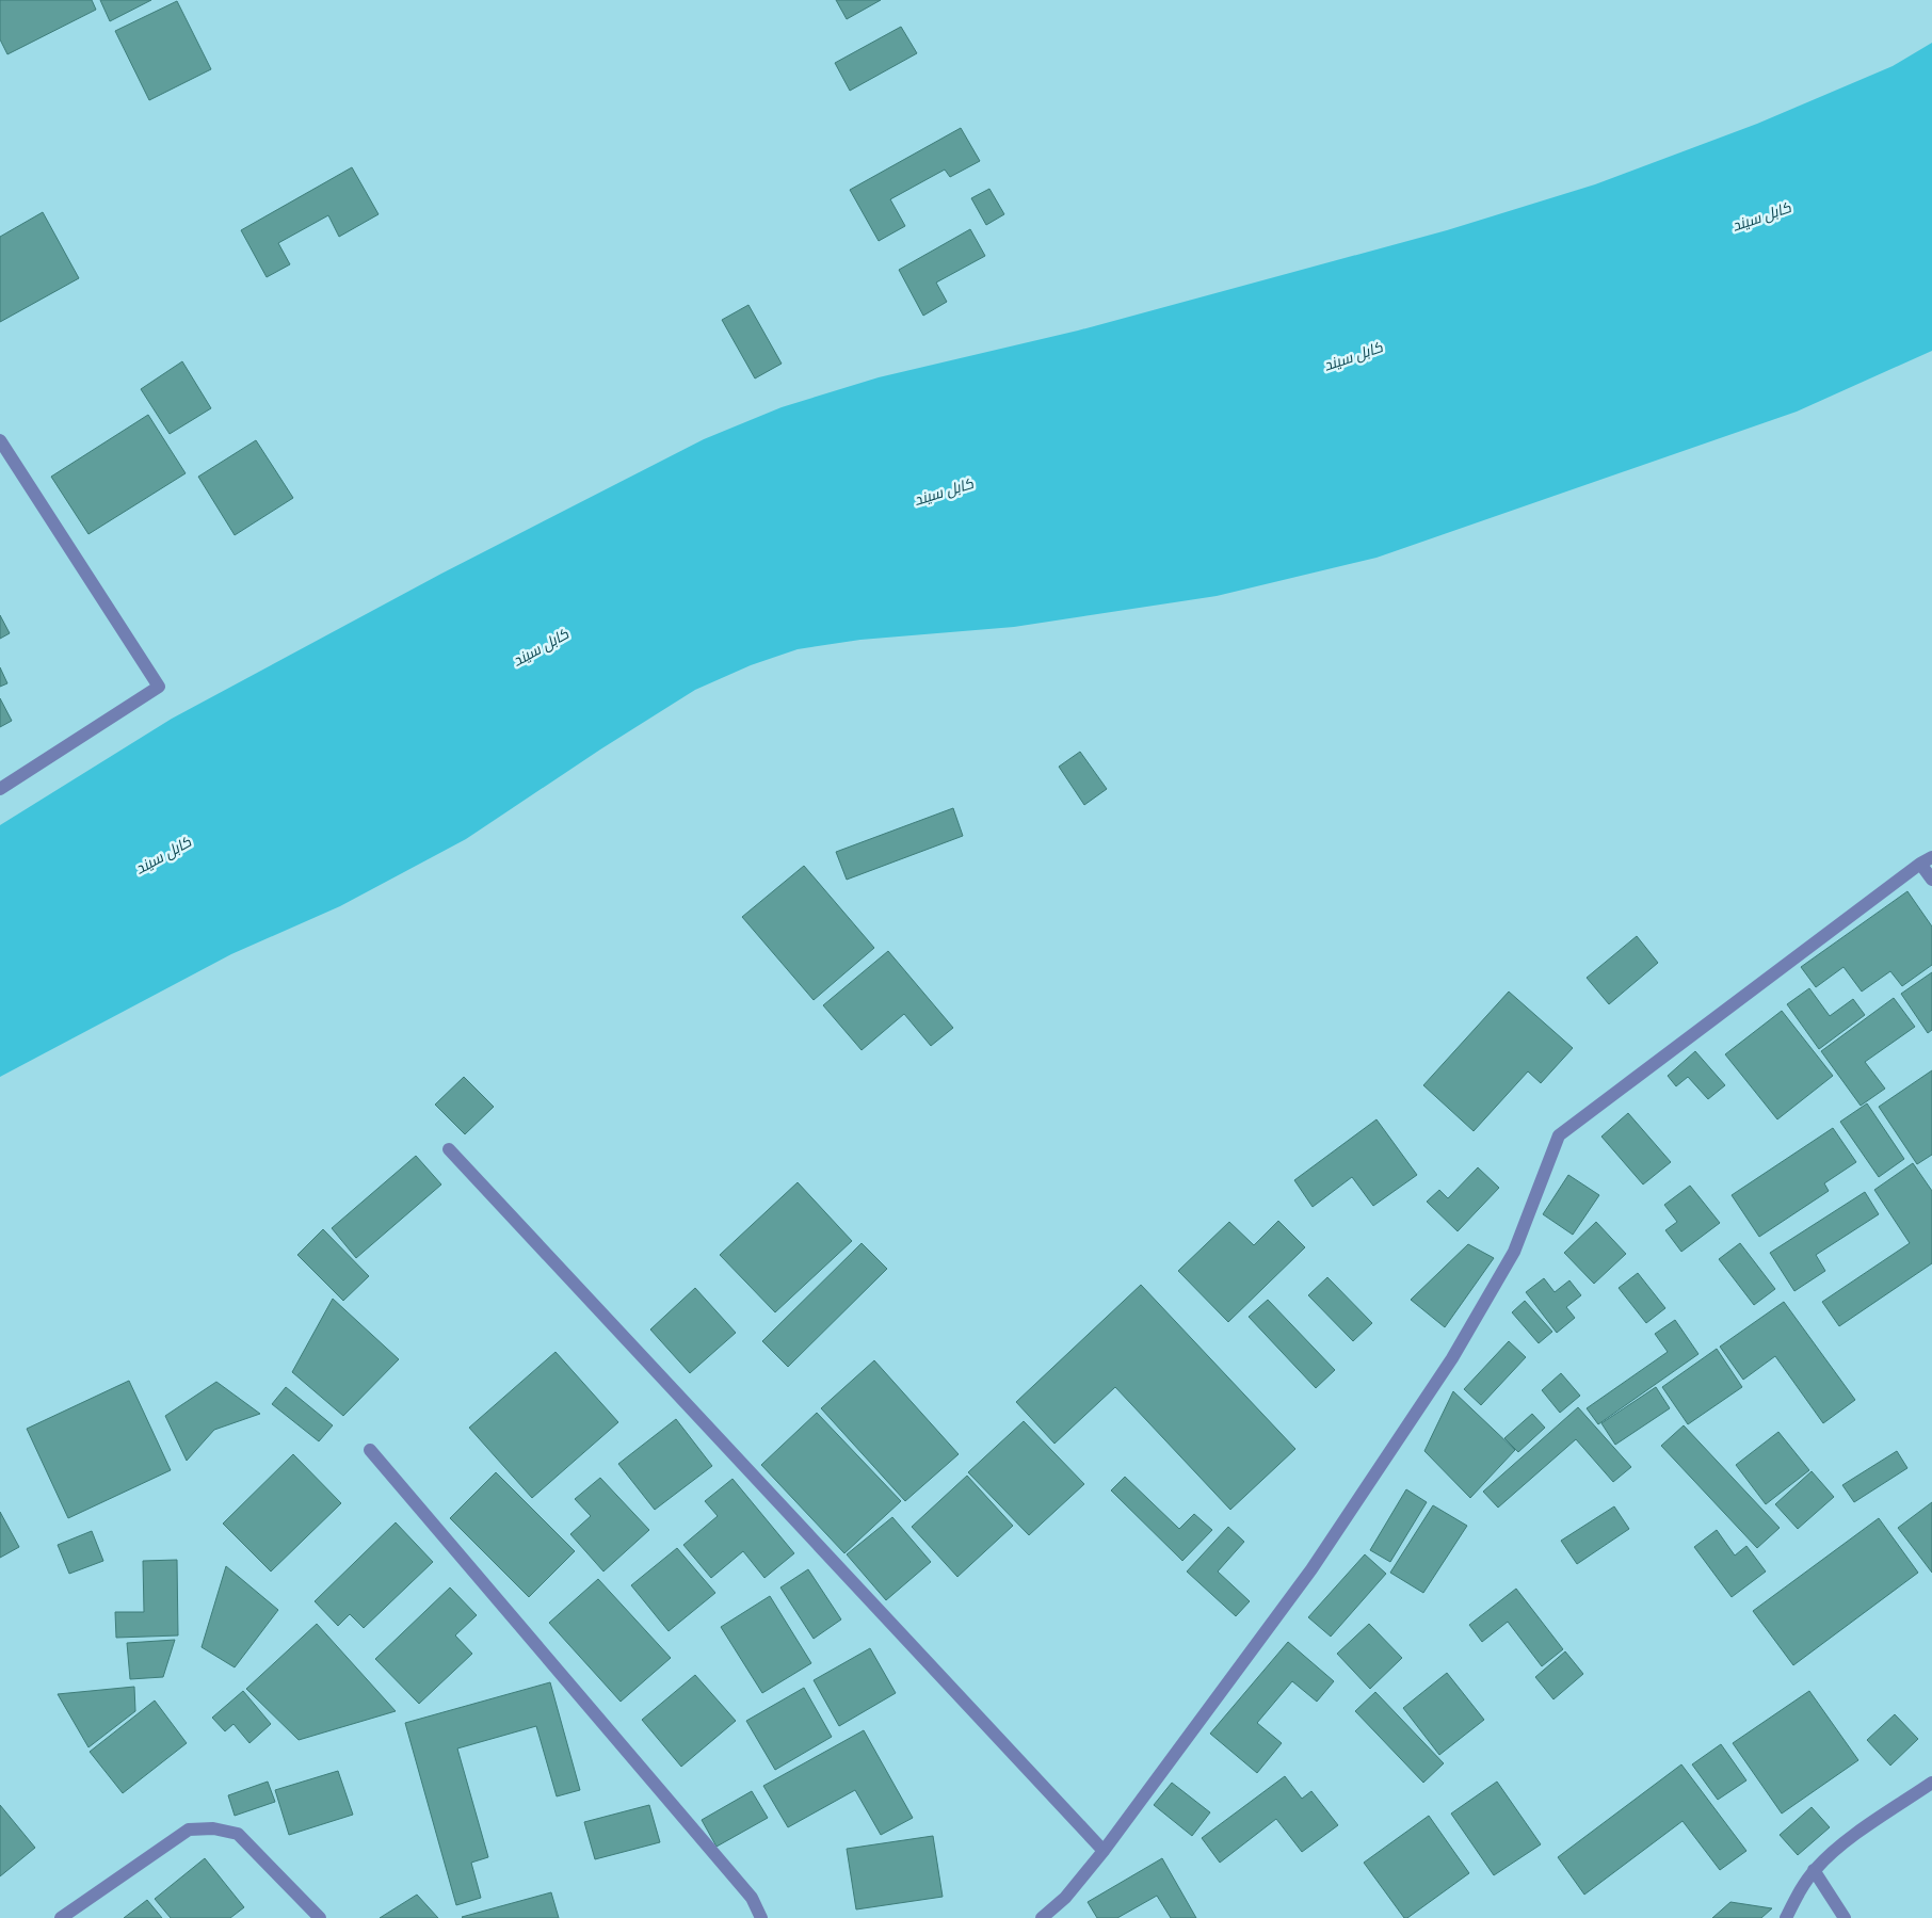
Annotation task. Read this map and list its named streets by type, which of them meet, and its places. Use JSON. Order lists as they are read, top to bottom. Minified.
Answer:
{"water":["کابل سيند"]}
